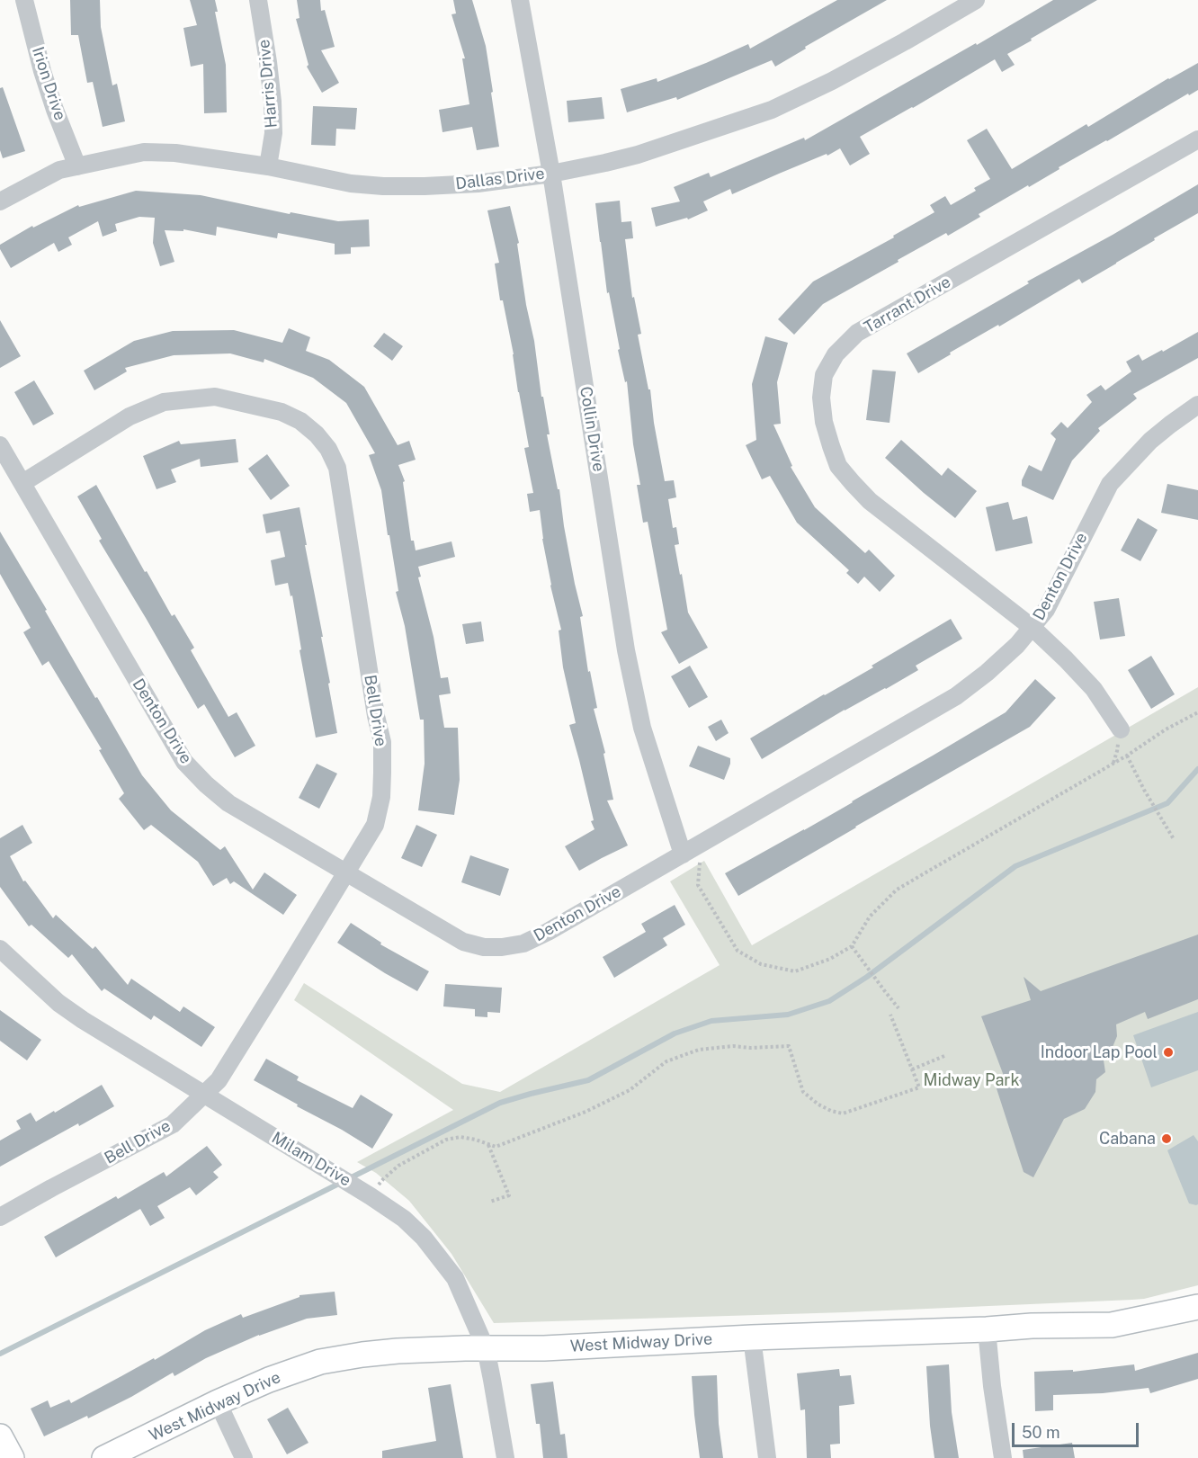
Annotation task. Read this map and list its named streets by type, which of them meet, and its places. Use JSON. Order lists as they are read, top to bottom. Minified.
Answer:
{"streets":{"street":["Irion Drive","Harris Drive","Dallas Drive","Tarrant Drive","Collin Drive","Denton Drive","Bell Drive","Milam Drive","West Midway Drive"]},"crossings":[["Irion Drive","Dallas Drive"],["Harris Drive","Dallas Drive"],["Dallas Drive","Collin Drive"],["Tarrant Drive","Denton Drive"],["Collin Drive","Denton Drive"],["Denton Drive","Bell Drive"],["Bell Drive","Milam Drive"],["Milam Drive","West Midway Drive"]],"parks":["Midway Park"],"places":["Indoor Lap Pool","Cabana"],"scale_bar":"50 m"}
